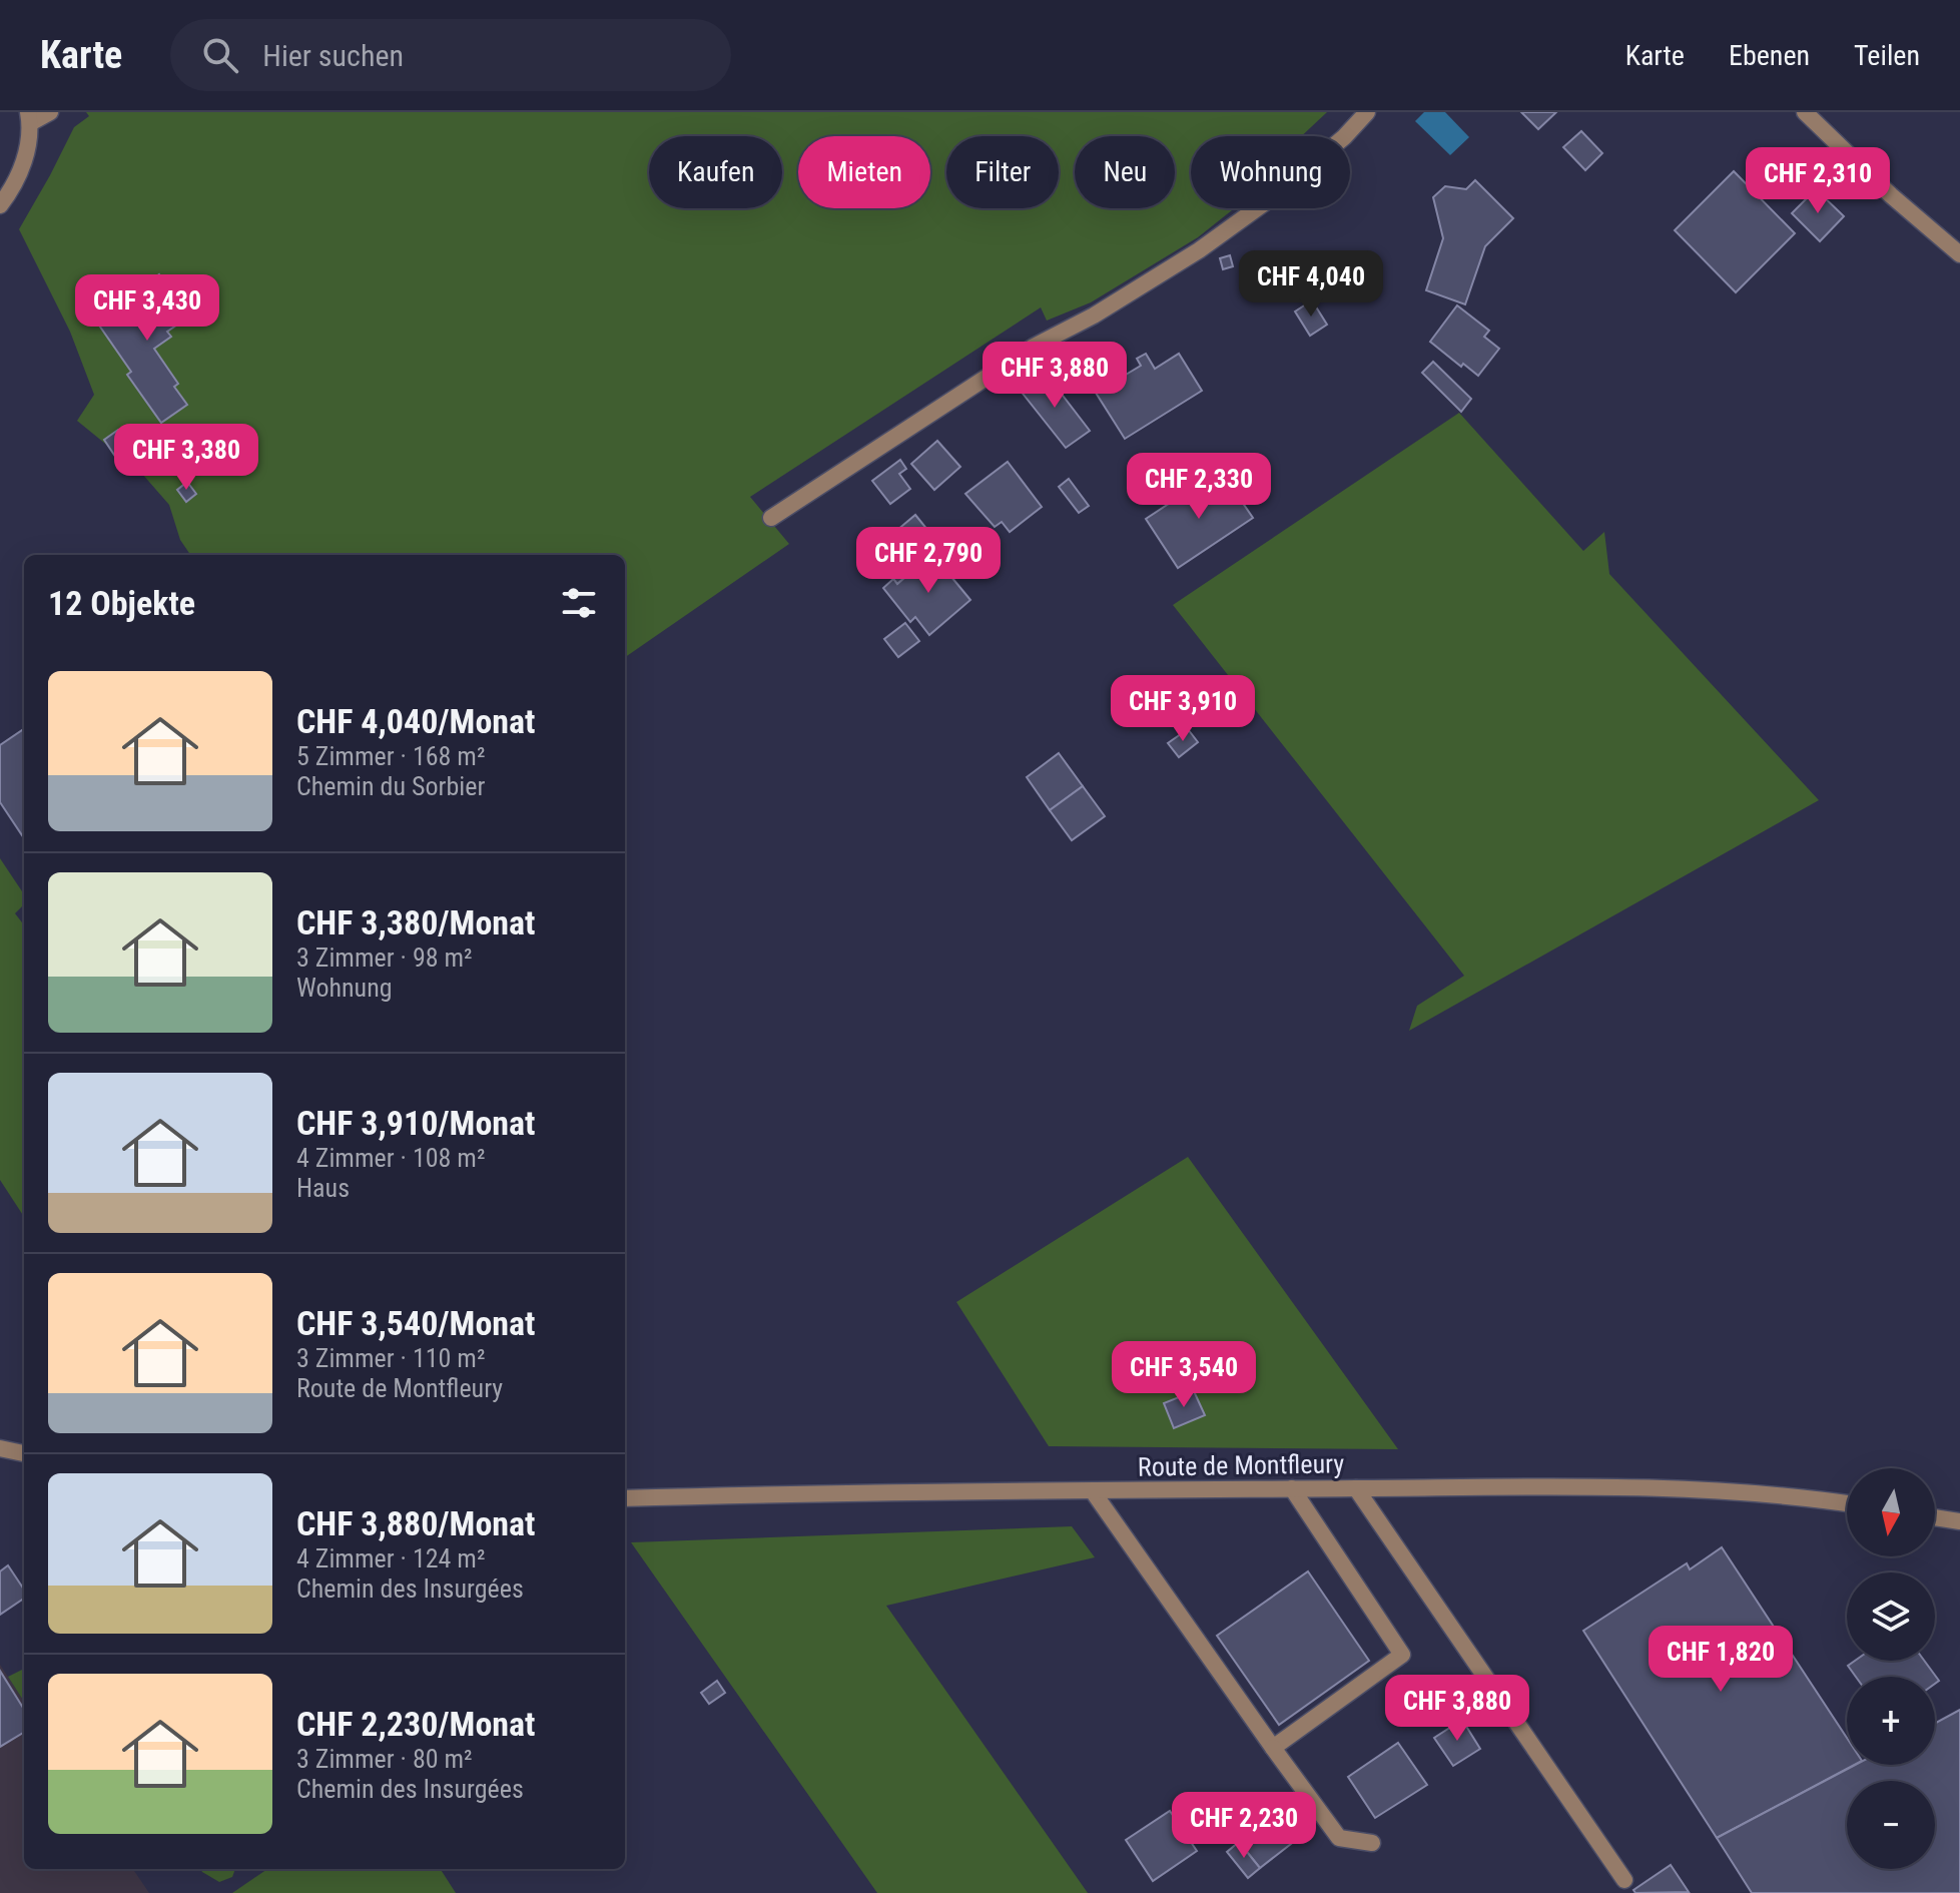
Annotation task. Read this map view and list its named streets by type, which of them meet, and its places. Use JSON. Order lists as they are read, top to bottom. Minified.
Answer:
{"streets":{"street":["Route de Montfleury"]},"north":"bottom","page":{"header":"Karte","search":"Hier suchen","nav":["Karte","Ebenen","Teilen"],"chip":["Kaufen","Mieten","Filter","Neu","Wohnung"],"price":["CHF 2,310","CHF 4,040","CHF 3,430","CHF 3,880","CHF 3,380","CHF 2,330","CHF 2,790","CHF 3,910","CHF 3,540","CHF 1,820","CHF 3,880","CHF 2,230"],"heading":"12 Objekte","list":[{"name":"CHF 4,040/Monat","note":"5 Zimmer · 168 m² · Chemin du Sorbier"},{"name":"CHF 3,380/Monat","note":"3 Zimmer · 98 m² · Wohnung"},{"name":"CHF 3,910/Monat","note":"4 Zimmer · 108 m² · Haus"},{"name":"CHF 3,540/Monat","note":"3 Zimmer · 110 m² · Route de Montfleury"},{"name":"CHF 3,880/Monat","note":"4 Zimmer · 124 m² · Chemin des Insurgées"},{"name":"CHF 2,230/Monat","note":"3 Zimmer · 80 m² · Chemin des Insurgées"}],"map_buttons":["+","−"]}}
